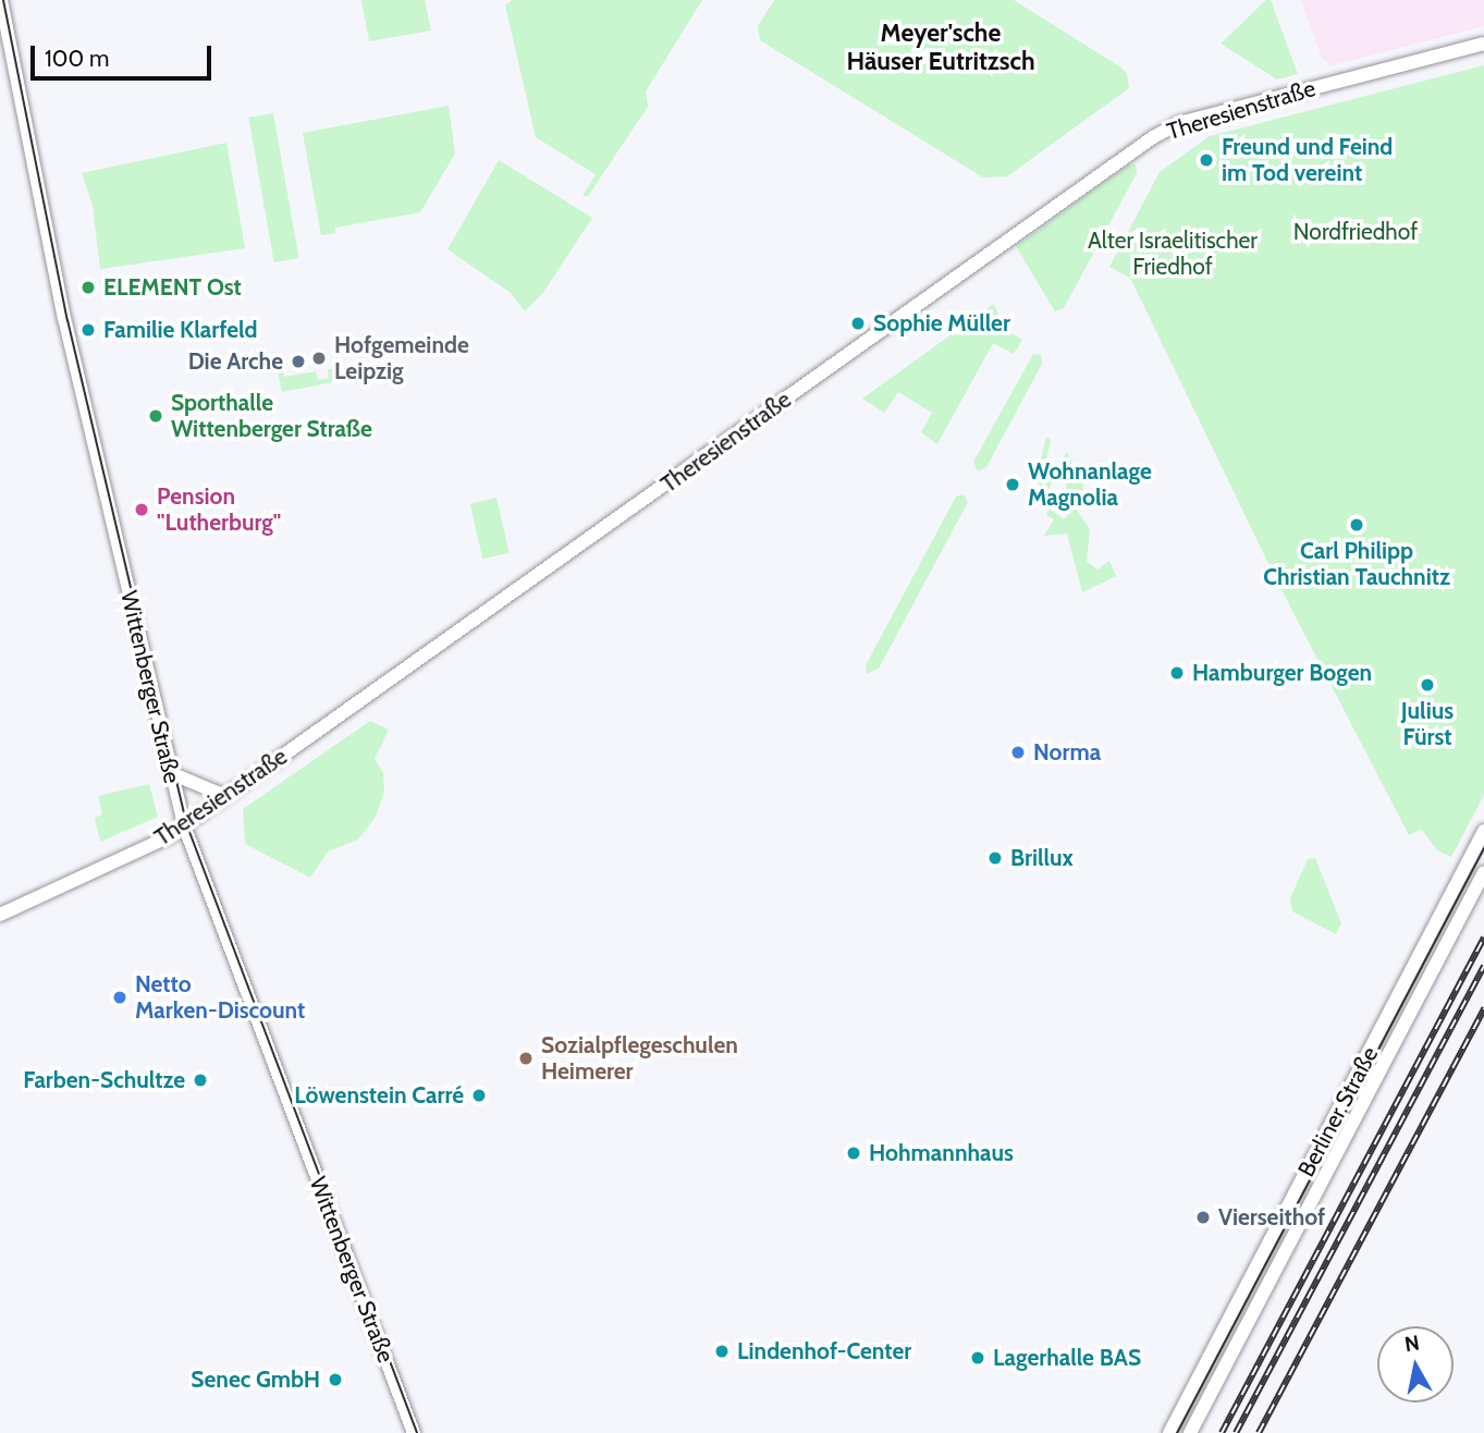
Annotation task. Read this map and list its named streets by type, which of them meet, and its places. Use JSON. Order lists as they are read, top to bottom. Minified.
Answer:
{"streets":{"main road":["Theresienstraße","Wittenberger Straße","Berliner Straße"]},"crossings":[["Theresienstraße","Wittenberger Straße"]],"districts":["Meyer'sche Häuser Eutritzsch"],"parks":["Nordfriedhof","Alter Israelitischer Friedhof"],"places":["Freund und Feind im Tod vereint","ELEMENT Ost","Sophie Müller","Familie Klarfeld","Hofgemeinde Leipzig","Die Arche","Sporthalle Wittenberger Straße","Wohnanlage Magnolia","Pension \"Lutherburg\"","Carl Philipp Christian Tauchnitz","Hamburger Bogen","Julius Fürst","Norma","Brillux","Netto Marken-Discount","Sozialpflegeschulen Heimerer","Farben-Schultze","Löwenstein Carré","Hohmannhaus","Vierseithof","Lindenhof-Center","Lagerhalle BAS","Senec GmbH"],"scale_bar":"100 m","north":"top"}
